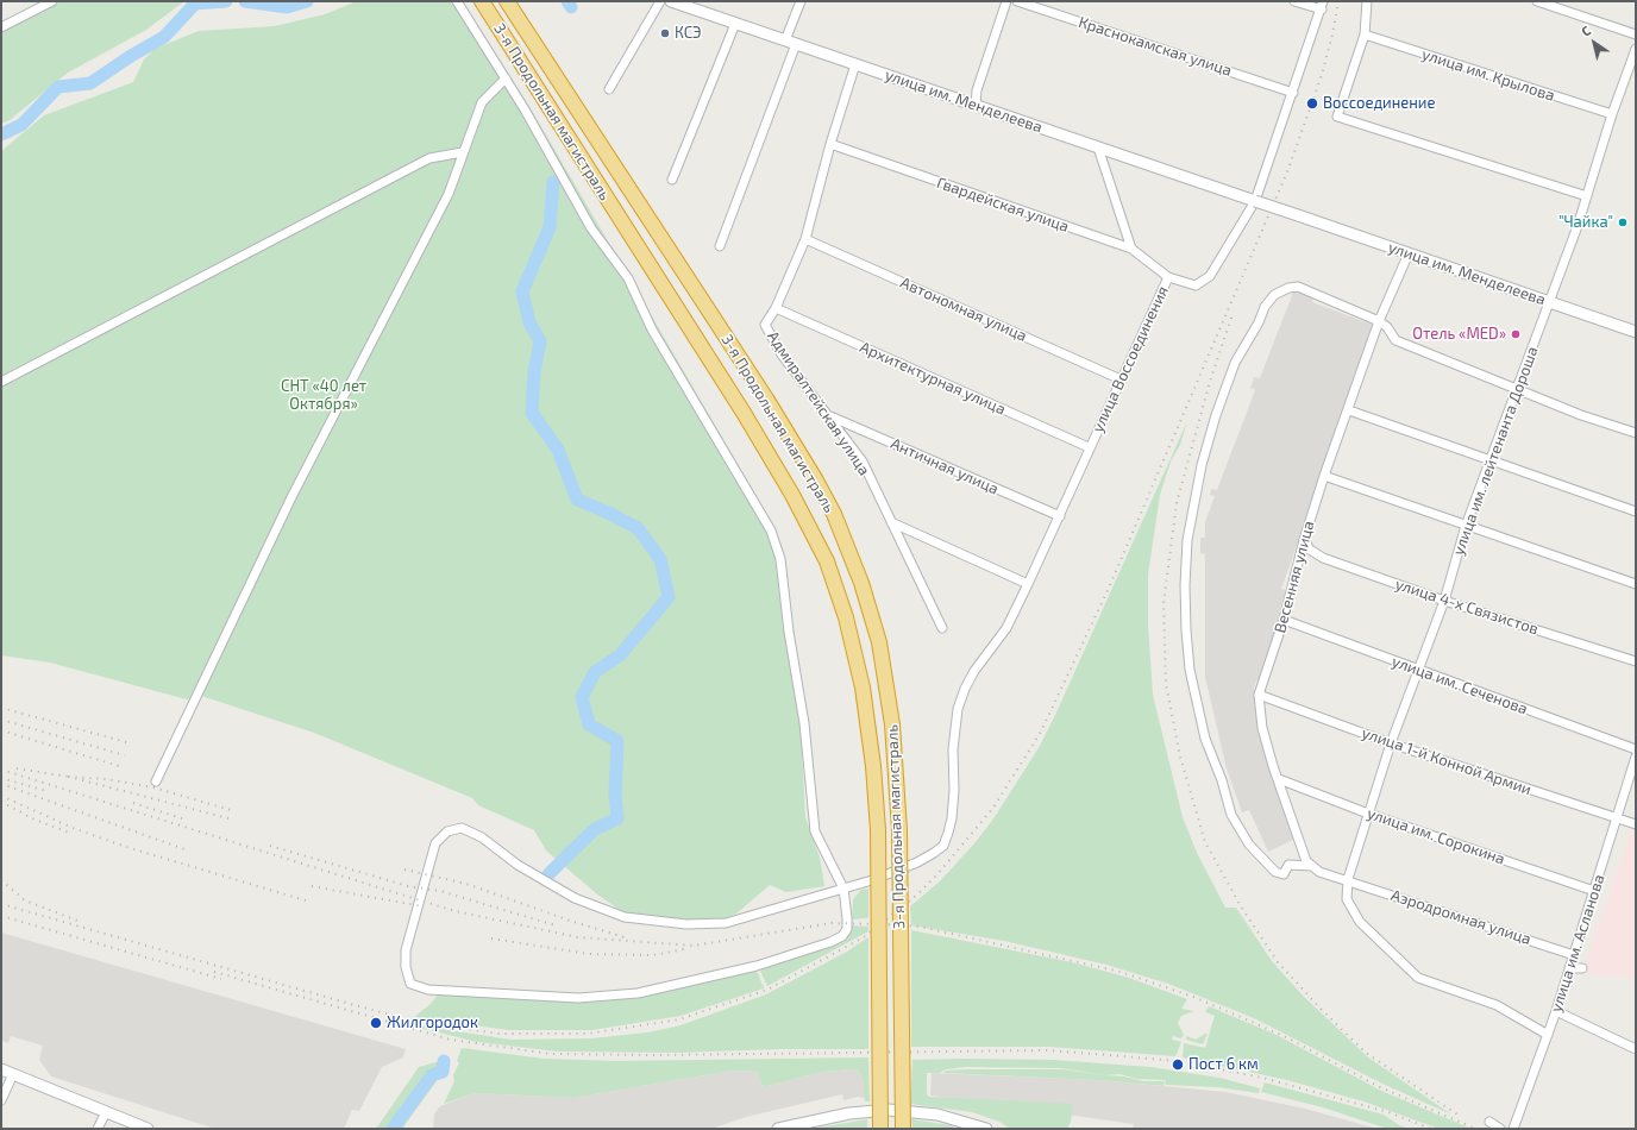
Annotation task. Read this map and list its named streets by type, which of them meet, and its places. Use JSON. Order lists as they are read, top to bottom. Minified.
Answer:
{"streets":{"highway":["3-я Продольная магистраль"],"main road":["улица им. Менделеева"],"street":["Краснокамская улица","улица им. Крылова","Гвардейская улица","Автономная улица","улица Воссоединения","Архитектурная улица","Адмиралтейская улица","улица им. лейтенанта Дороша","Античная улица","Весенняя улица","улица 4-х Связистов","улица им. Сеченова","улица 1-й Конной Армии","улица им. Сорокина","Аэродромная улица","улица им. Асланова"]},"crossings":[["Краснокамская улица","улица Воссоединения"],["улица им. Крылова","улица им. лейтенанта Дороша"],["улица им. Менделеева","улица Воссоединения"],["улица им. Менделеева","Адмиралтейская улица"],["улица им. Менделеева","улица им. лейтенанта Дороша"],["улица им. Менделеева","Весенняя улица"],["Гвардейская улица","улица Воссоединения"],["Гвардейская улица","Адмиралтейская улица"],["Автономная улица","улица Воссоединения"],["Автономная улица","Адмиралтейская улица"],["улица Воссоединения","Архитектурная улица"],["улица Воссоединения","Античная улица"],["Архитектурная улица","Адмиралтейская улица"],["Адмиралтейская улица","Античная улица"],["улица им. лейтенанта Дороша","улица 4-х Связистов"],["улица им. лейтенанта Дороша","улица им. Сеченова"],["улица им. лейтенанта Дороша","улица 1-й Конной Армии"],["улица им. лейтенанта Дороша","улица им. Сорокина"],["улица им. лейтенанта Дороша","Аэродромная улица"],["улица им. лейтенанта Дороша","улица им. Асланова"],["Весенняя улица","улица 4-х Связистов"],["Весенняя улица","улица им. Сеченова"],["Весенняя улица","улица 1-й Конной Армии"],["Весенняя улица","улица им. Сорокина"],["улица 1-й Конной Армии","улица им. Асланова"],["улица им. Сорокина","улица им. Асланова"],["Аэродромная улица","улица им. Асланова"]],"parks":["СНТ «40 лет Октября»"],"places":["КСЭ","Воссоединение","\"Чайка\"","Отель «MED»","Жилгородок","Пост 6 км"],"north":"top left"}
